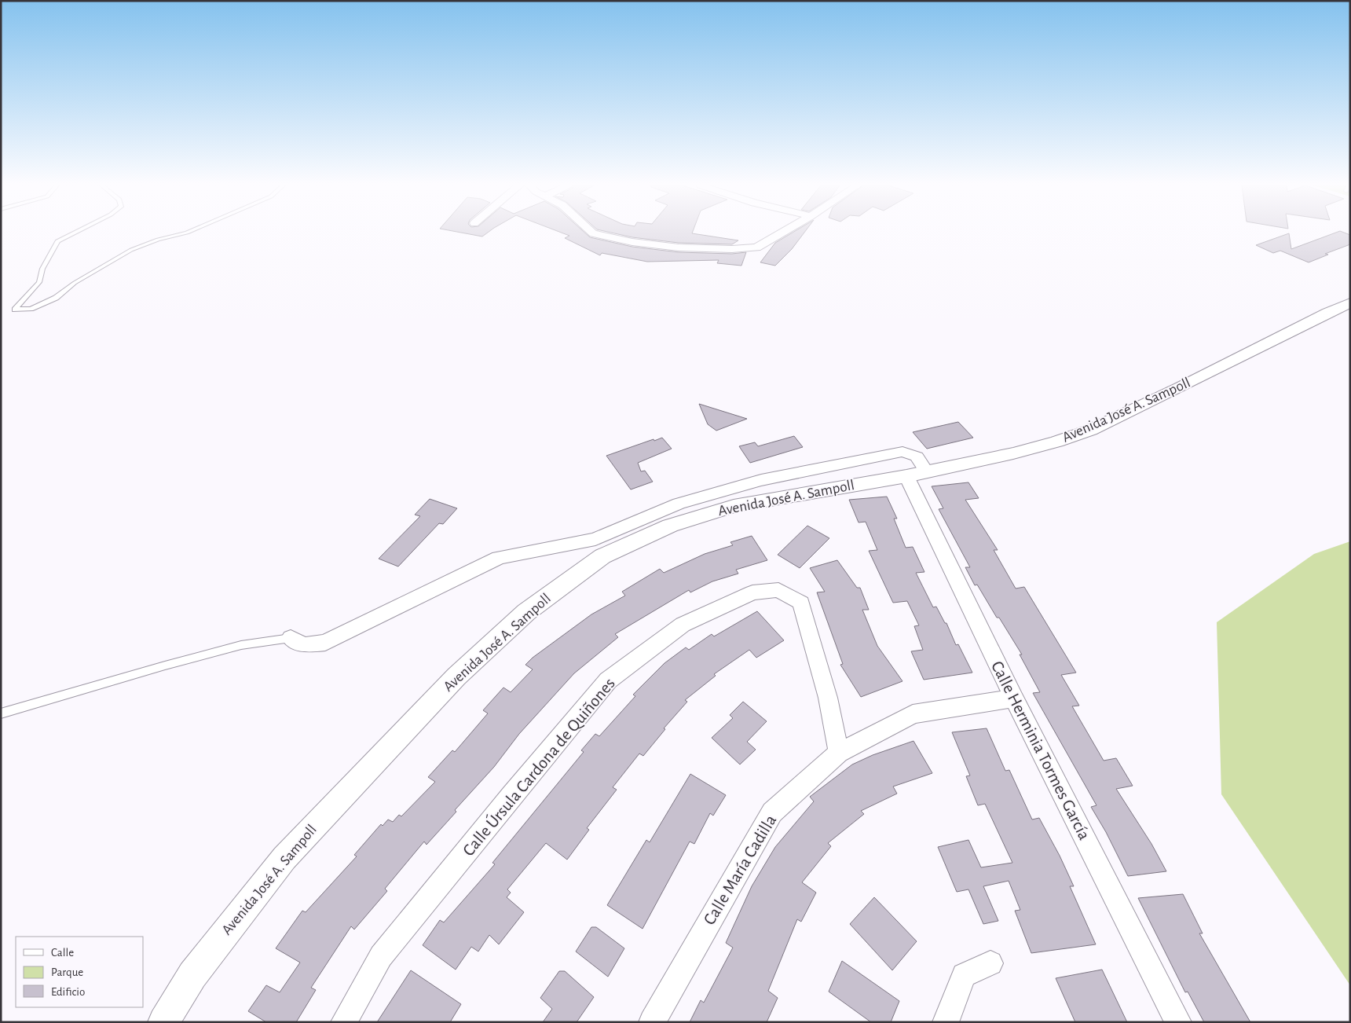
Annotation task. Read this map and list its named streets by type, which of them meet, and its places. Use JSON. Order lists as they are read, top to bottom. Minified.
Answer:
{"streets":{"street":["Avenida José A. Sampoll","Calle Herminia Tormes García","Calle Úrsula Cardona de Quiñones","Calle María Cadilla"]},"crossings":[["Avenida José A. Sampoll","Calle Herminia Tormes García"],["Calle Herminia Tormes García","Calle María Cadilla"],["Calle Úrsula Cardona de Quiñones","Calle María Cadilla"]],"legend":["Calle","Parque","Edificio"]}
